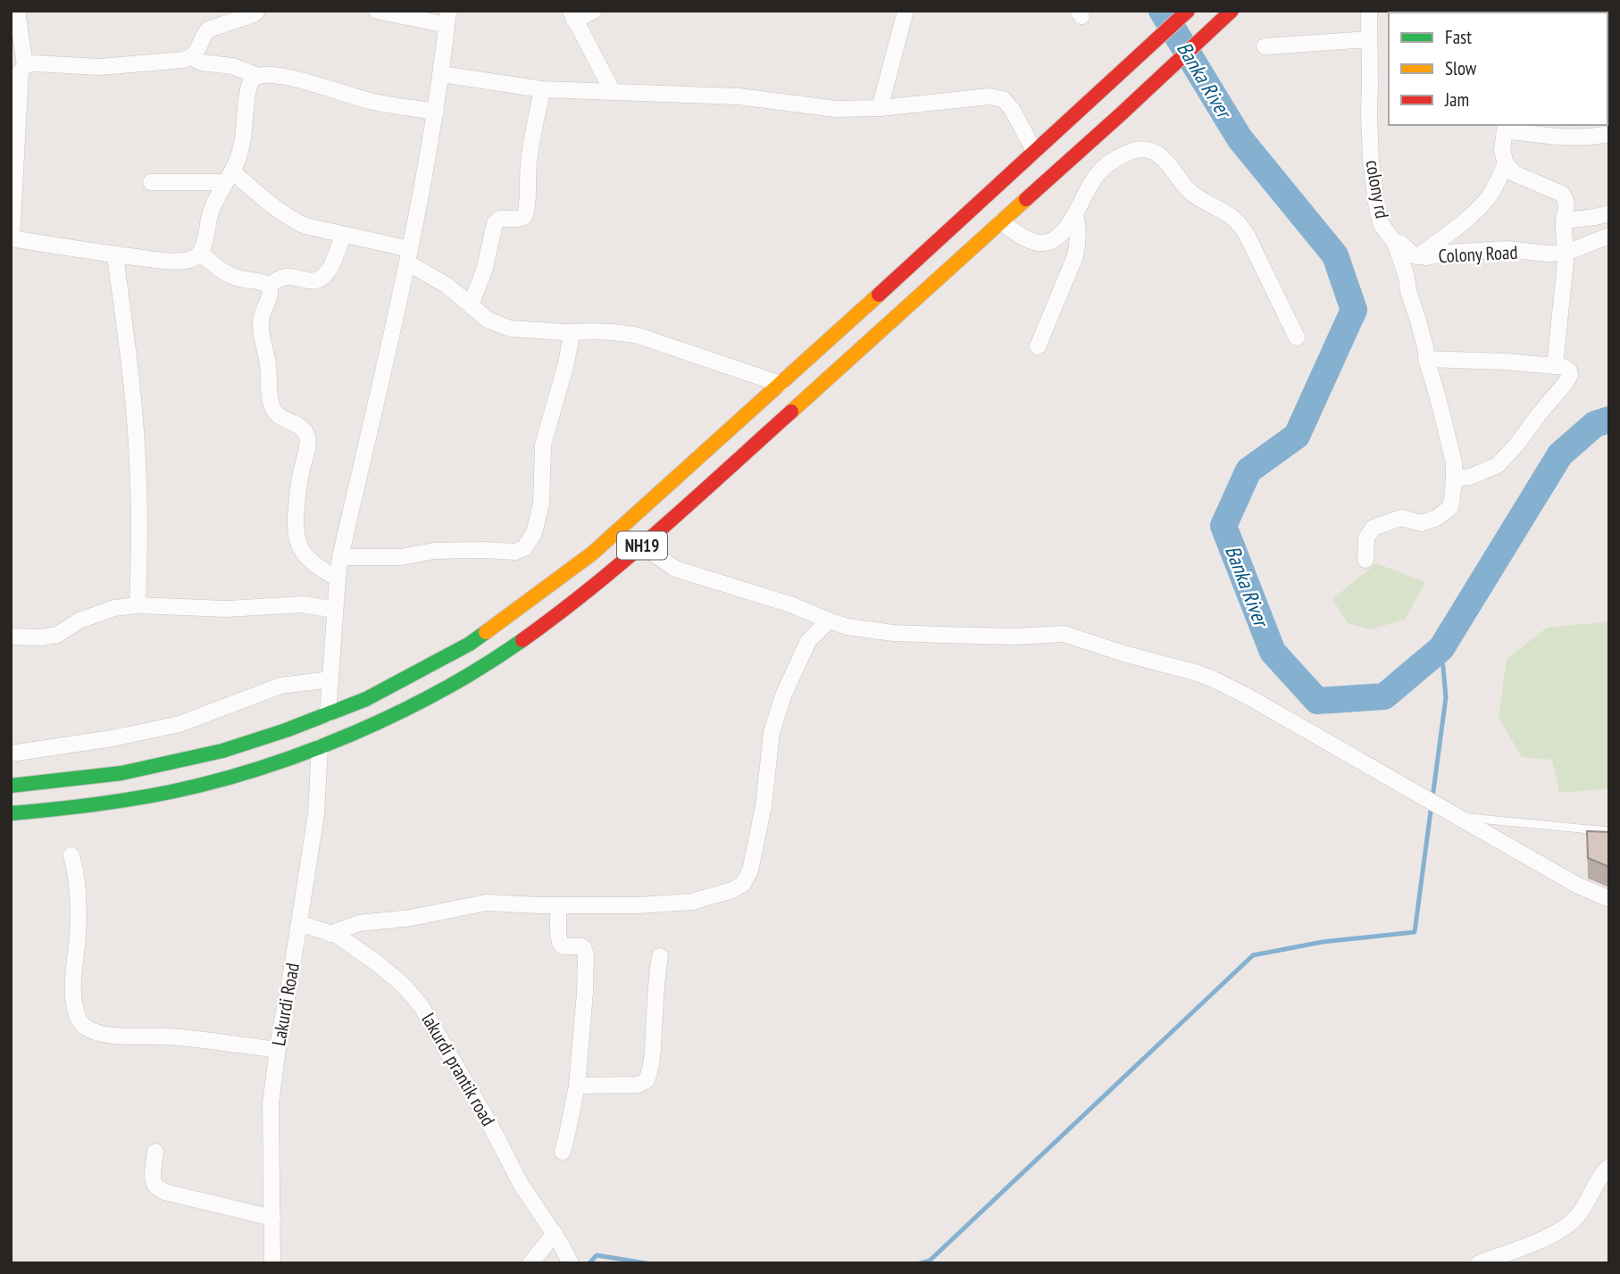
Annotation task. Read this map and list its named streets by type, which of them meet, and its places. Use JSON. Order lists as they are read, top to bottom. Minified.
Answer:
{"streets":{"highway":["NH19"],"street":["colony rd","Colony Road","Lakurdi Road","lakurdi prantik road"]},"crossings":[["colony rd","Colony Road"],["NH19","Lakurdi Road"],["Lakurdi Road","lakurdi prantik road"]],"water":["Banka River"],"legend":["Fast","Slow","Jam"]}
